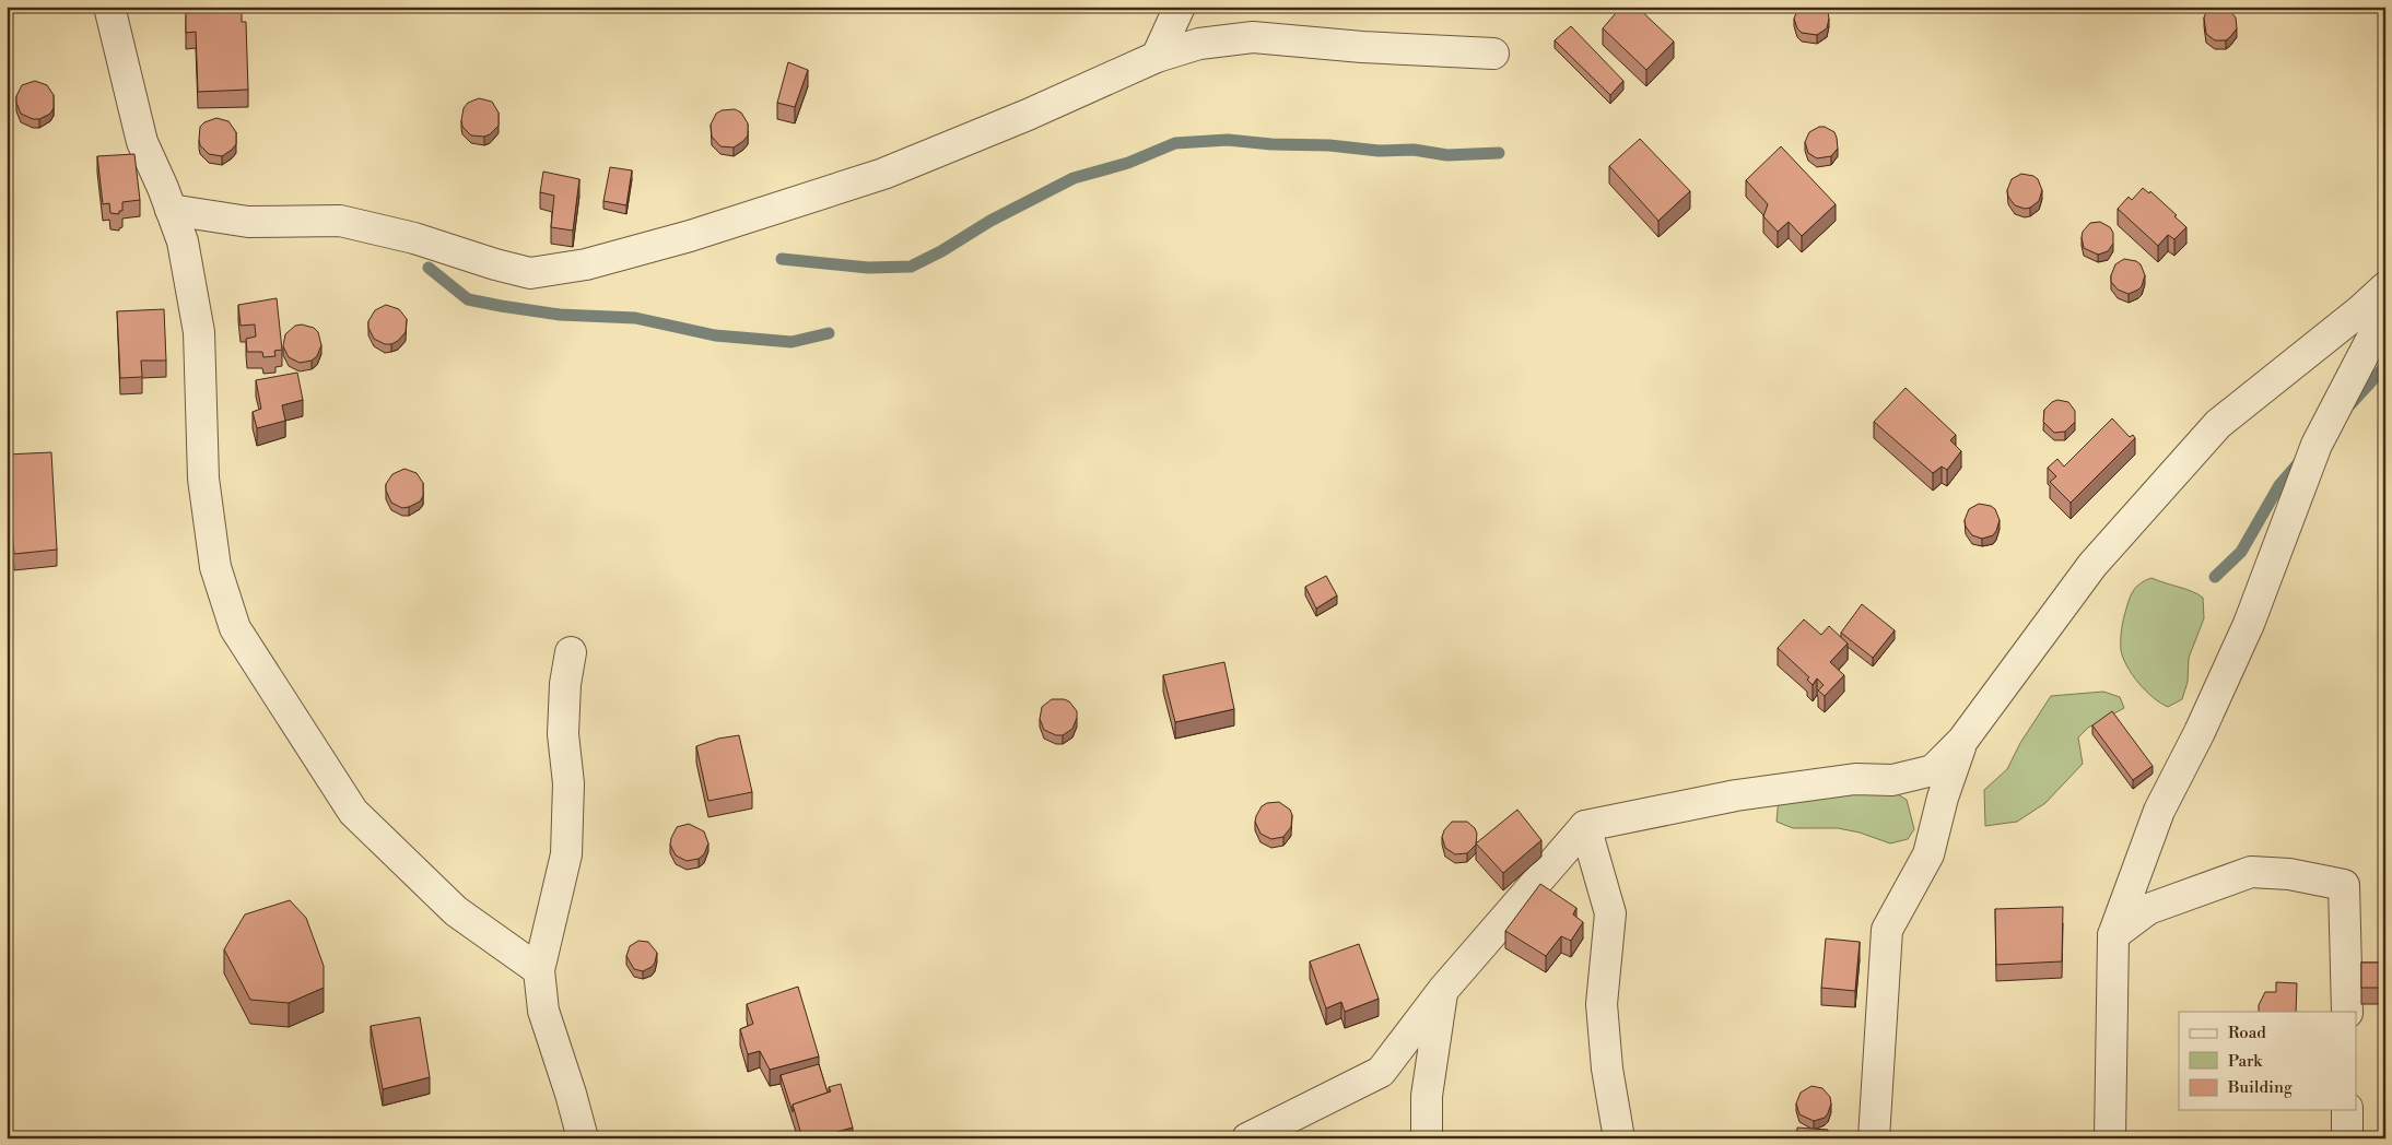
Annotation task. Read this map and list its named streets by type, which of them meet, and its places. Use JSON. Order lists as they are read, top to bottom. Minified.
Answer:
{"legend":["Road","Park","Building"]}
